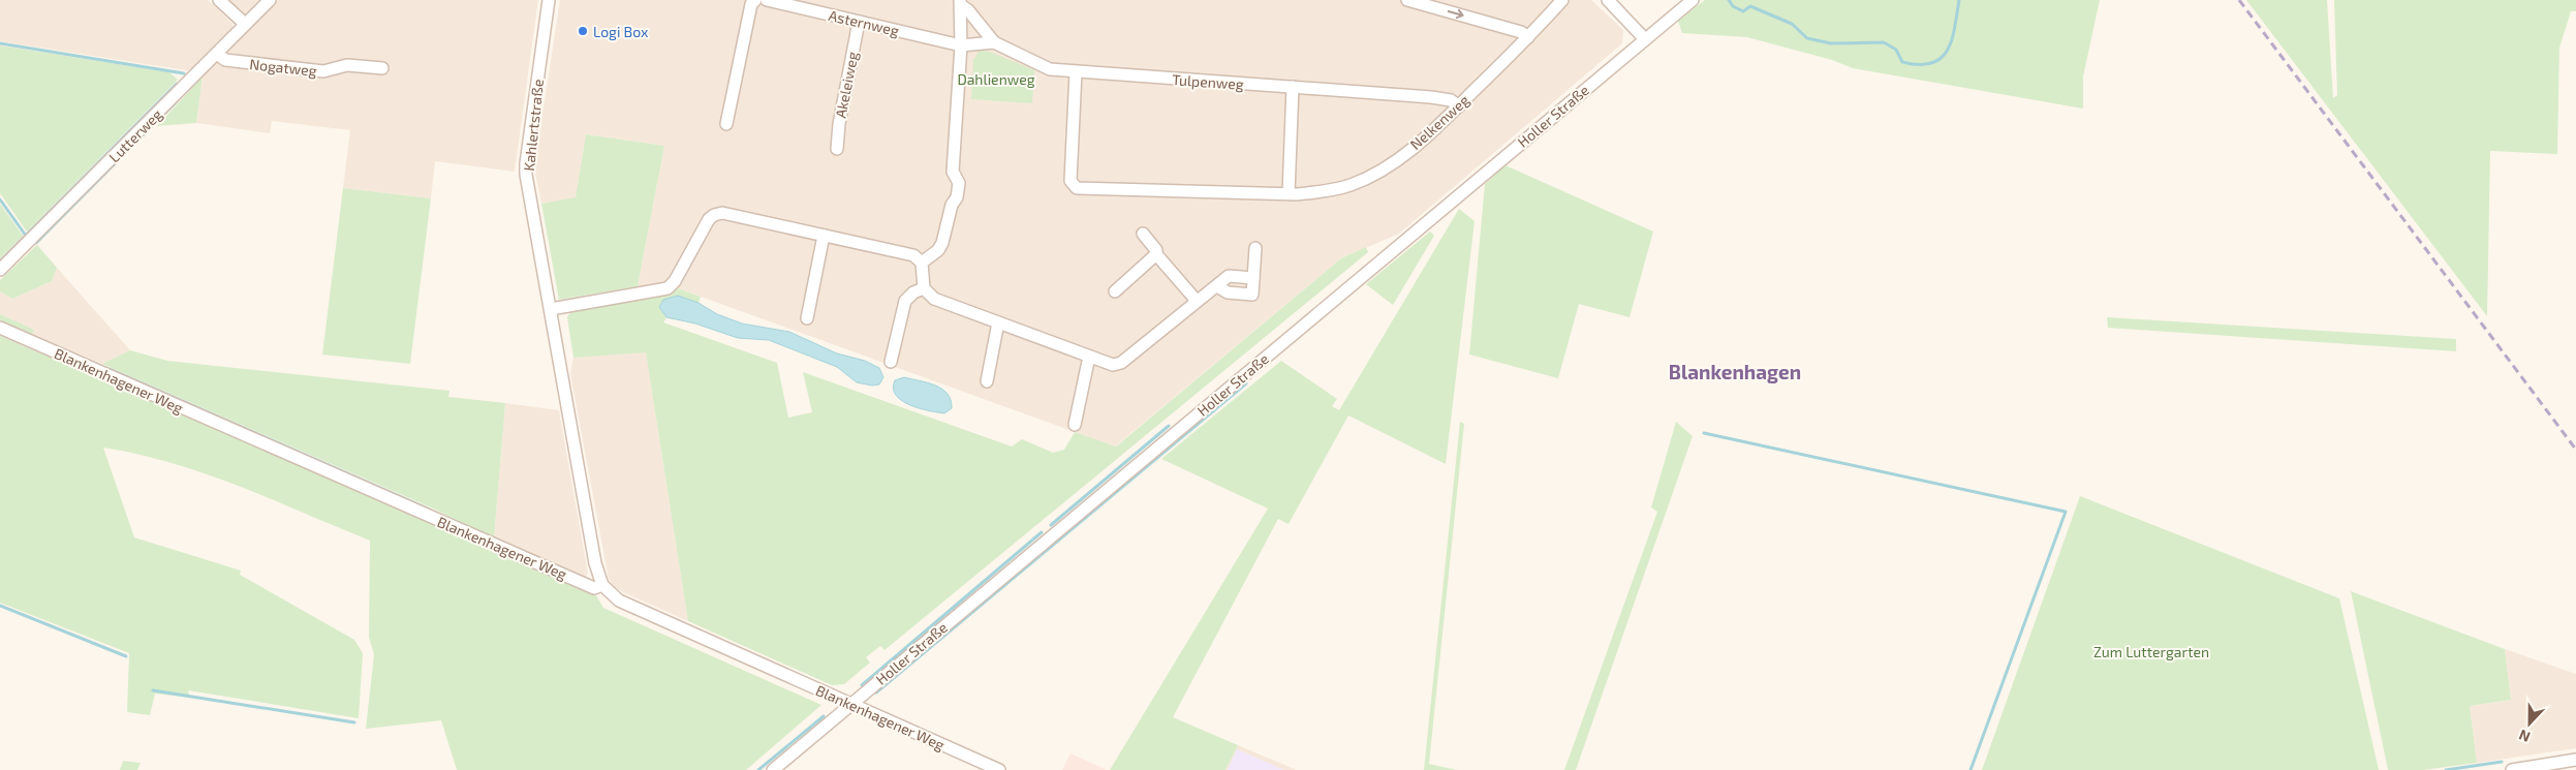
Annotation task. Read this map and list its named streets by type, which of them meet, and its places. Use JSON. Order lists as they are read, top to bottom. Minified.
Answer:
{"streets":{"street":["Asternweg","Nogatweg","Tulpenweg","Akeleiweg","Holler Straße","Nelkenweg","Kahlertstraße","Lutterweg","Blankenhagener Weg"]},"crossings":[["Asternweg","Akeleiweg"],["Nogatweg","Lutterweg"],["Tulpenweg","Nelkenweg"],["Holler Straße","Blankenhagener Weg"],["Kahlertstraße","Blankenhagener Weg"]],"districts":["Blankenhagen"],"parks":["Dahlienweg","Zum Luttergarten"],"places":["Logi Box"],"north":"bottom"}
